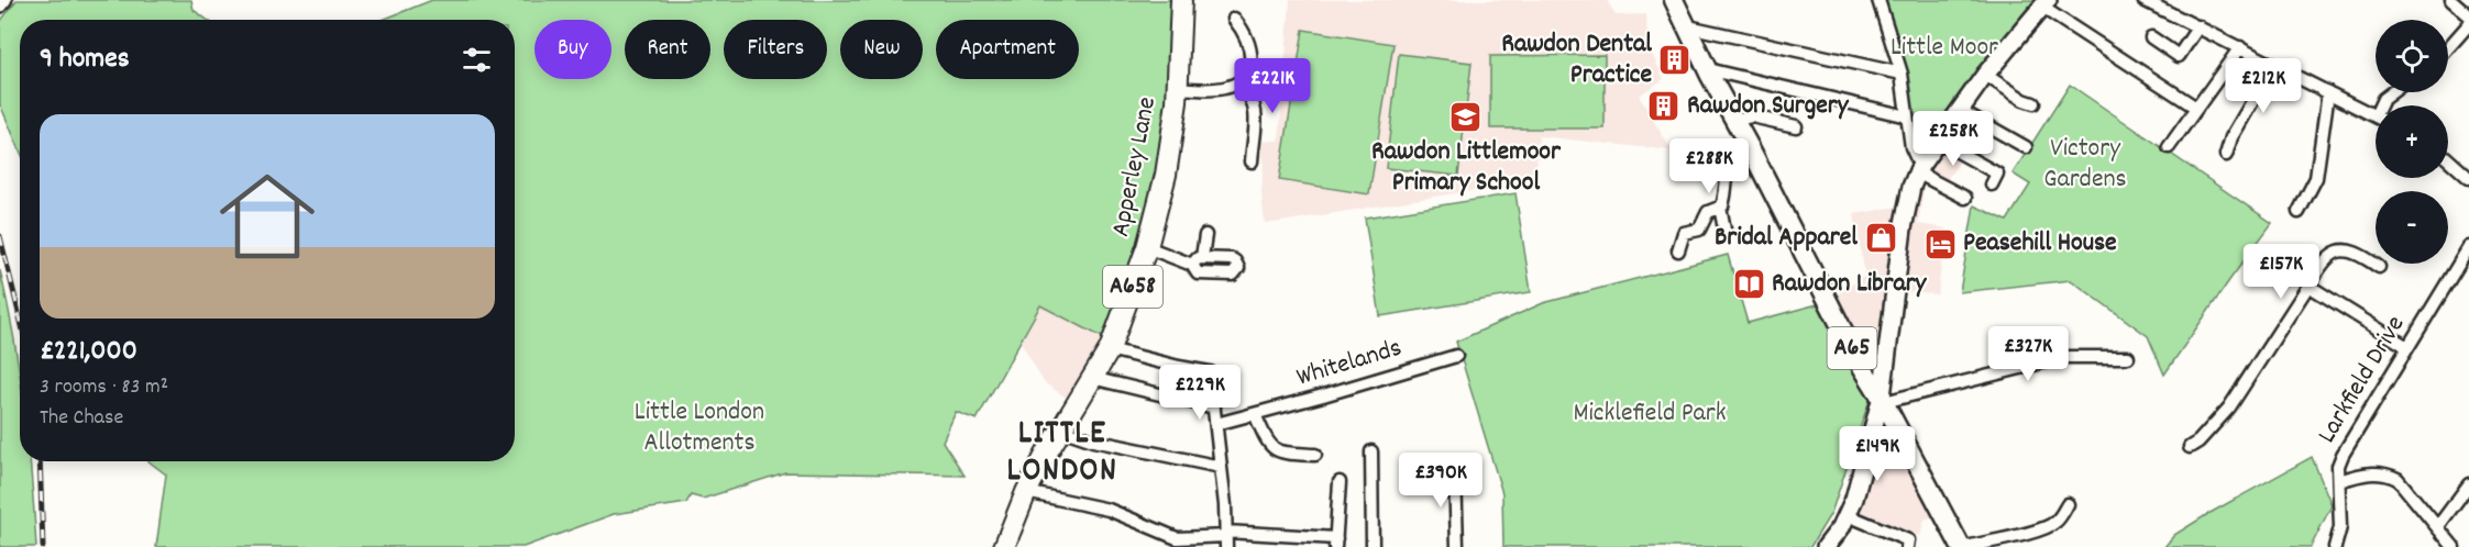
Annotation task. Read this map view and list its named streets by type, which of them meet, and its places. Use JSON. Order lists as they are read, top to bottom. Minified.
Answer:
{"streets":{"highway":["Apperley Lane","A658"],"main road":["A65"],"street":["Whitelands","Larkfield Drive"]},"districts":["LITTLE LONDON"],"parks":["Little Moor","Victory Gardens","Little London Allotments","Micklefield Park"],"places":{"building":["Rawdon Dental Practice","Rawdon Surgery"],"school or university":["Rawdon Littlemoor Primary School"],"shop":["Bridal Apparel"],"hotel":["Peasehill House"],"library":["Rawdon Library"]},"page":{"map_buttons":["+","−"],"chip":["Buy","Rent","Filters","New","Apartment"],"heading":"9 homes","price":["£221K","£212K","£258K","£288K","£157K","£327K","£229K","£149K","£390K"],"list":[{"name":"£221,000","note":"3 rooms · 83 m² · The Chase"}]}}
